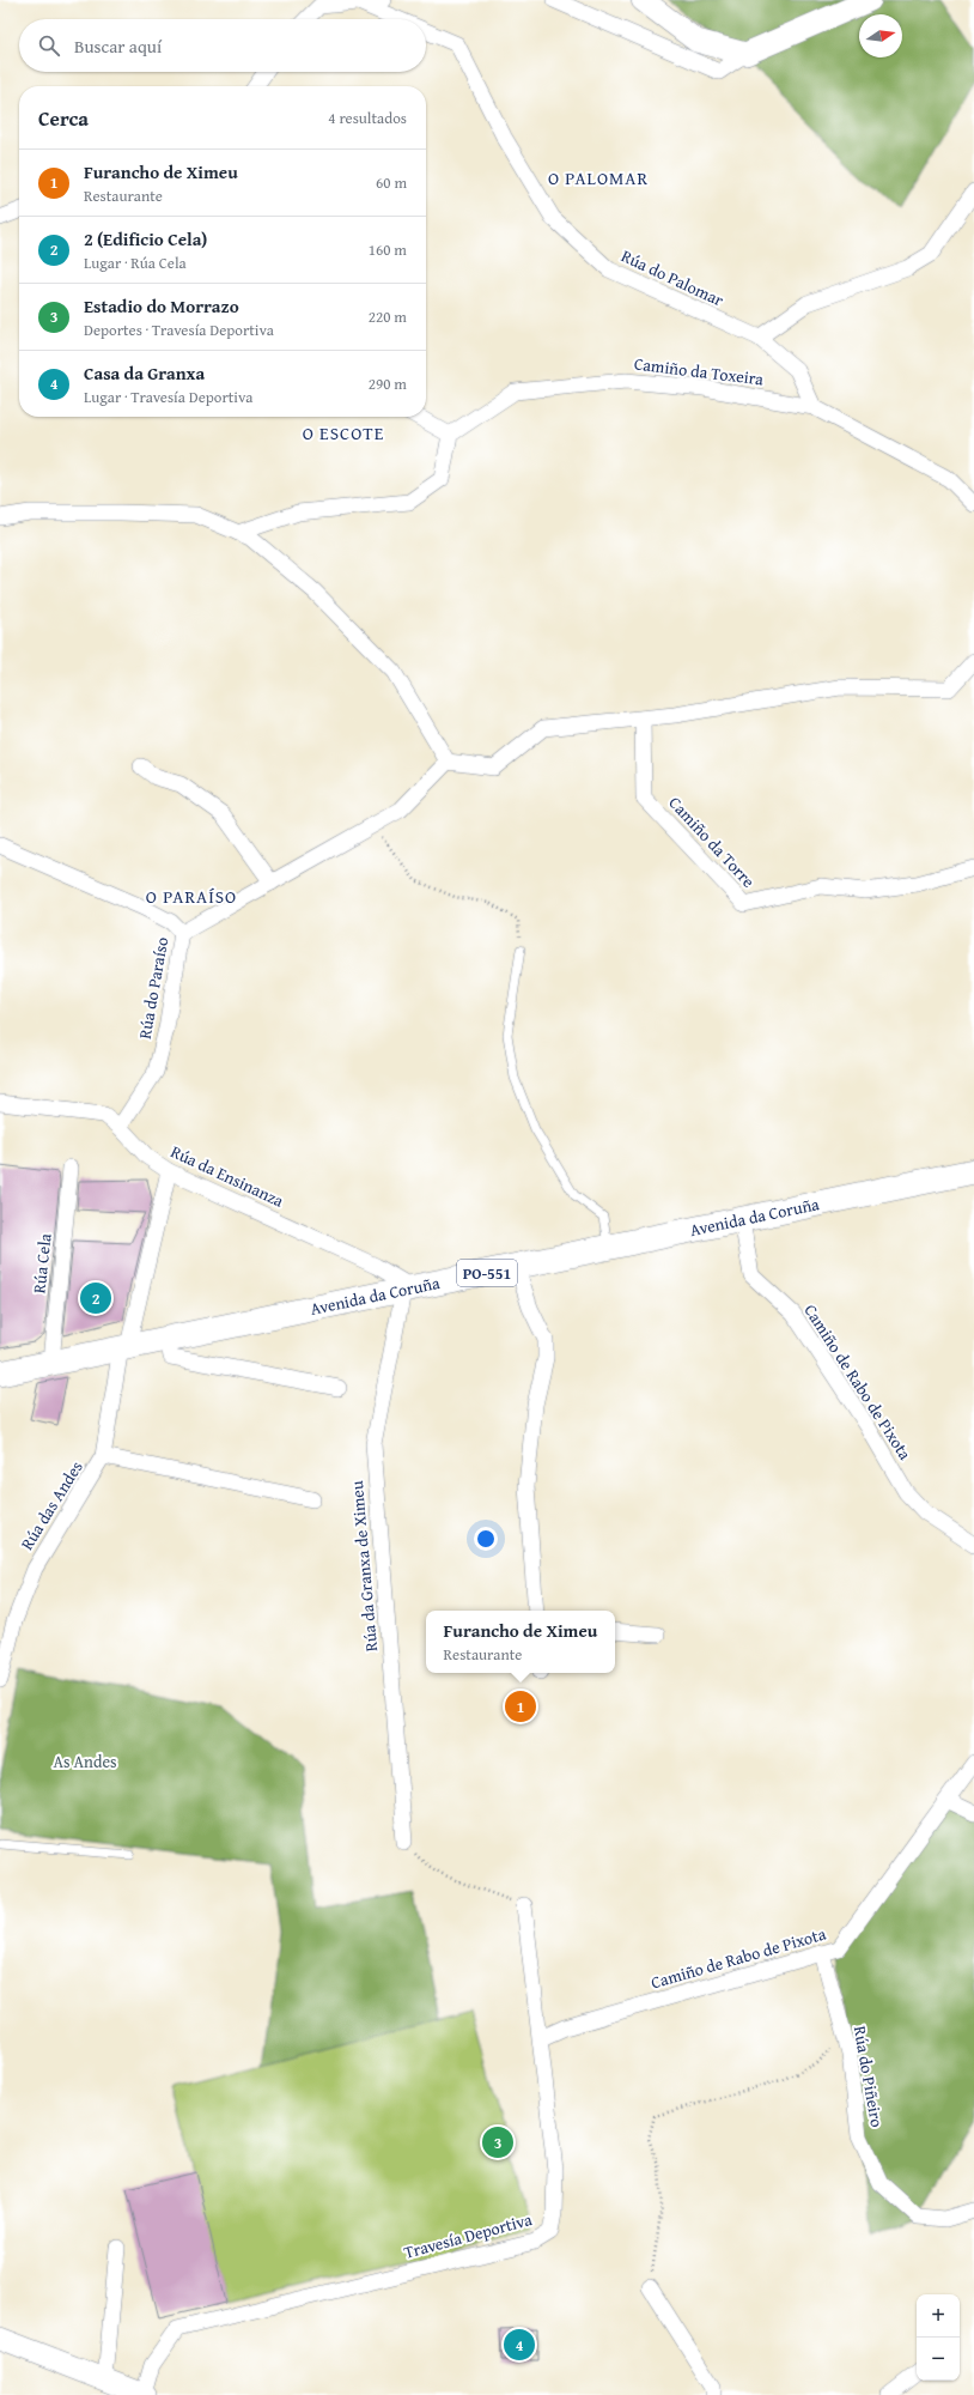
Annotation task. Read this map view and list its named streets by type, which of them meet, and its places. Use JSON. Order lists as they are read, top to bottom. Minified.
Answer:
{"streets":{"main road":["Avenida da Coruña","PO-551"],"street":["Rúa do Palomar","Camiño da Toxeira","Camiño da Torre","Rúa do Paraíso","Rúa da Ensinanza","Rúa Cela","Camiño de Rabo de Pixota","Rúa das Andes","Rúa da Granxa de Ximeu","Rúa do Piñeiro","Travesía Deportiva"]},"crossings":[["Rúa do Palomar","Camiño da Toxeira"],["Rúa do Paraíso","Rúa da Ensinanza"],["Rúa da Ensinanza","Avenida da Coruña"],["Rúa da Ensinanza","Rúa das Andes"],["Rúa da Ensinanza","Rúa da Granxa de Ximeu"],["Avenida da Coruña","Rúa Cela"],["Avenida da Coruña","Camiño de Rabo de Pixota"],["Avenida da Coruña","Rúa das Andes"],["Avenida da Coruña","Rúa da Granxa de Ximeu"],["Camiño de Rabo de Pixota","Rúa do Piñeiro"],["Camiño de Rabo de Pixota","Travesía Deportiva"]],"districts":["O PALOMAR","O ESCOTE","O PARAÍSO"],"parks":["As Andes"],"north":"right","page":{"search":"Buscar aquí","heading":["Cerca","4 resultados"],"list":[{"mark":"1","name":"Furancho de Ximeu","note":"Restaurante","value":"60 m"},{"mark":"2","name":"2 (Edificio Cela)","note":"Lugar · Rúa Cela","value":"160 m"},{"mark":"3","name":"Estadio do Morrazo","note":"Deportes · Travesía Deportiva","value":"220 m"},{"mark":"4","name":"Casa da Granxa","note":"Lugar · Travesía Deportiva","value":"290 m"}],"pins":["2","1","3","4"],"popup":["Furancho de Ximeu","Restaurante"],"map_buttons":["+","−"]}}
